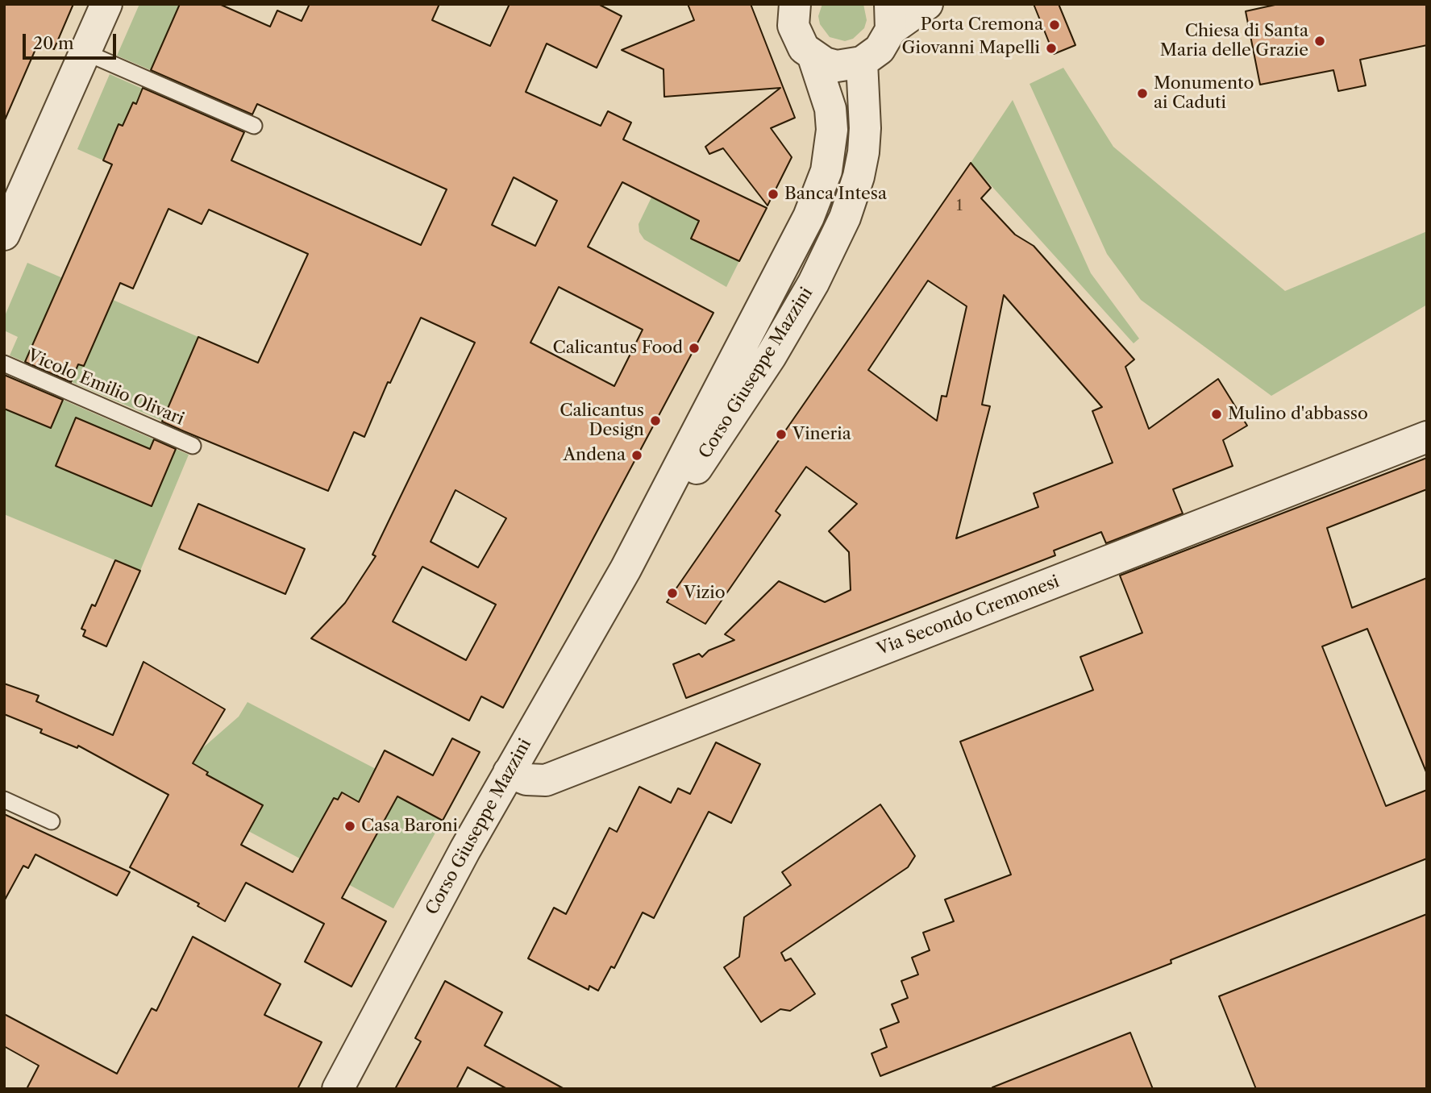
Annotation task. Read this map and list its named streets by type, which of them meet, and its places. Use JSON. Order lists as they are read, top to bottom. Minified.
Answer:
{"streets":{"street":["Corso Giuseppe Mazzini","Via Secondo Cremonesi"],"lane":["Vicolo Emilio Olivari"]},"crossings":[["Corso Giuseppe Mazzini","Via Secondo Cremonesi"]],"places":["Porta Cremona","Chiesa di Santa Maria delle Grazie","Giovanni Mapelli","Monumento ai Caduti","Banca Intesa","Calicantus Food","Mulino d'abbasso","Calicantus Design","Vineria","Andena","Vizio","Casa Baroni"],"house_numbers":["1"],"scale_bar":"20 m"}
